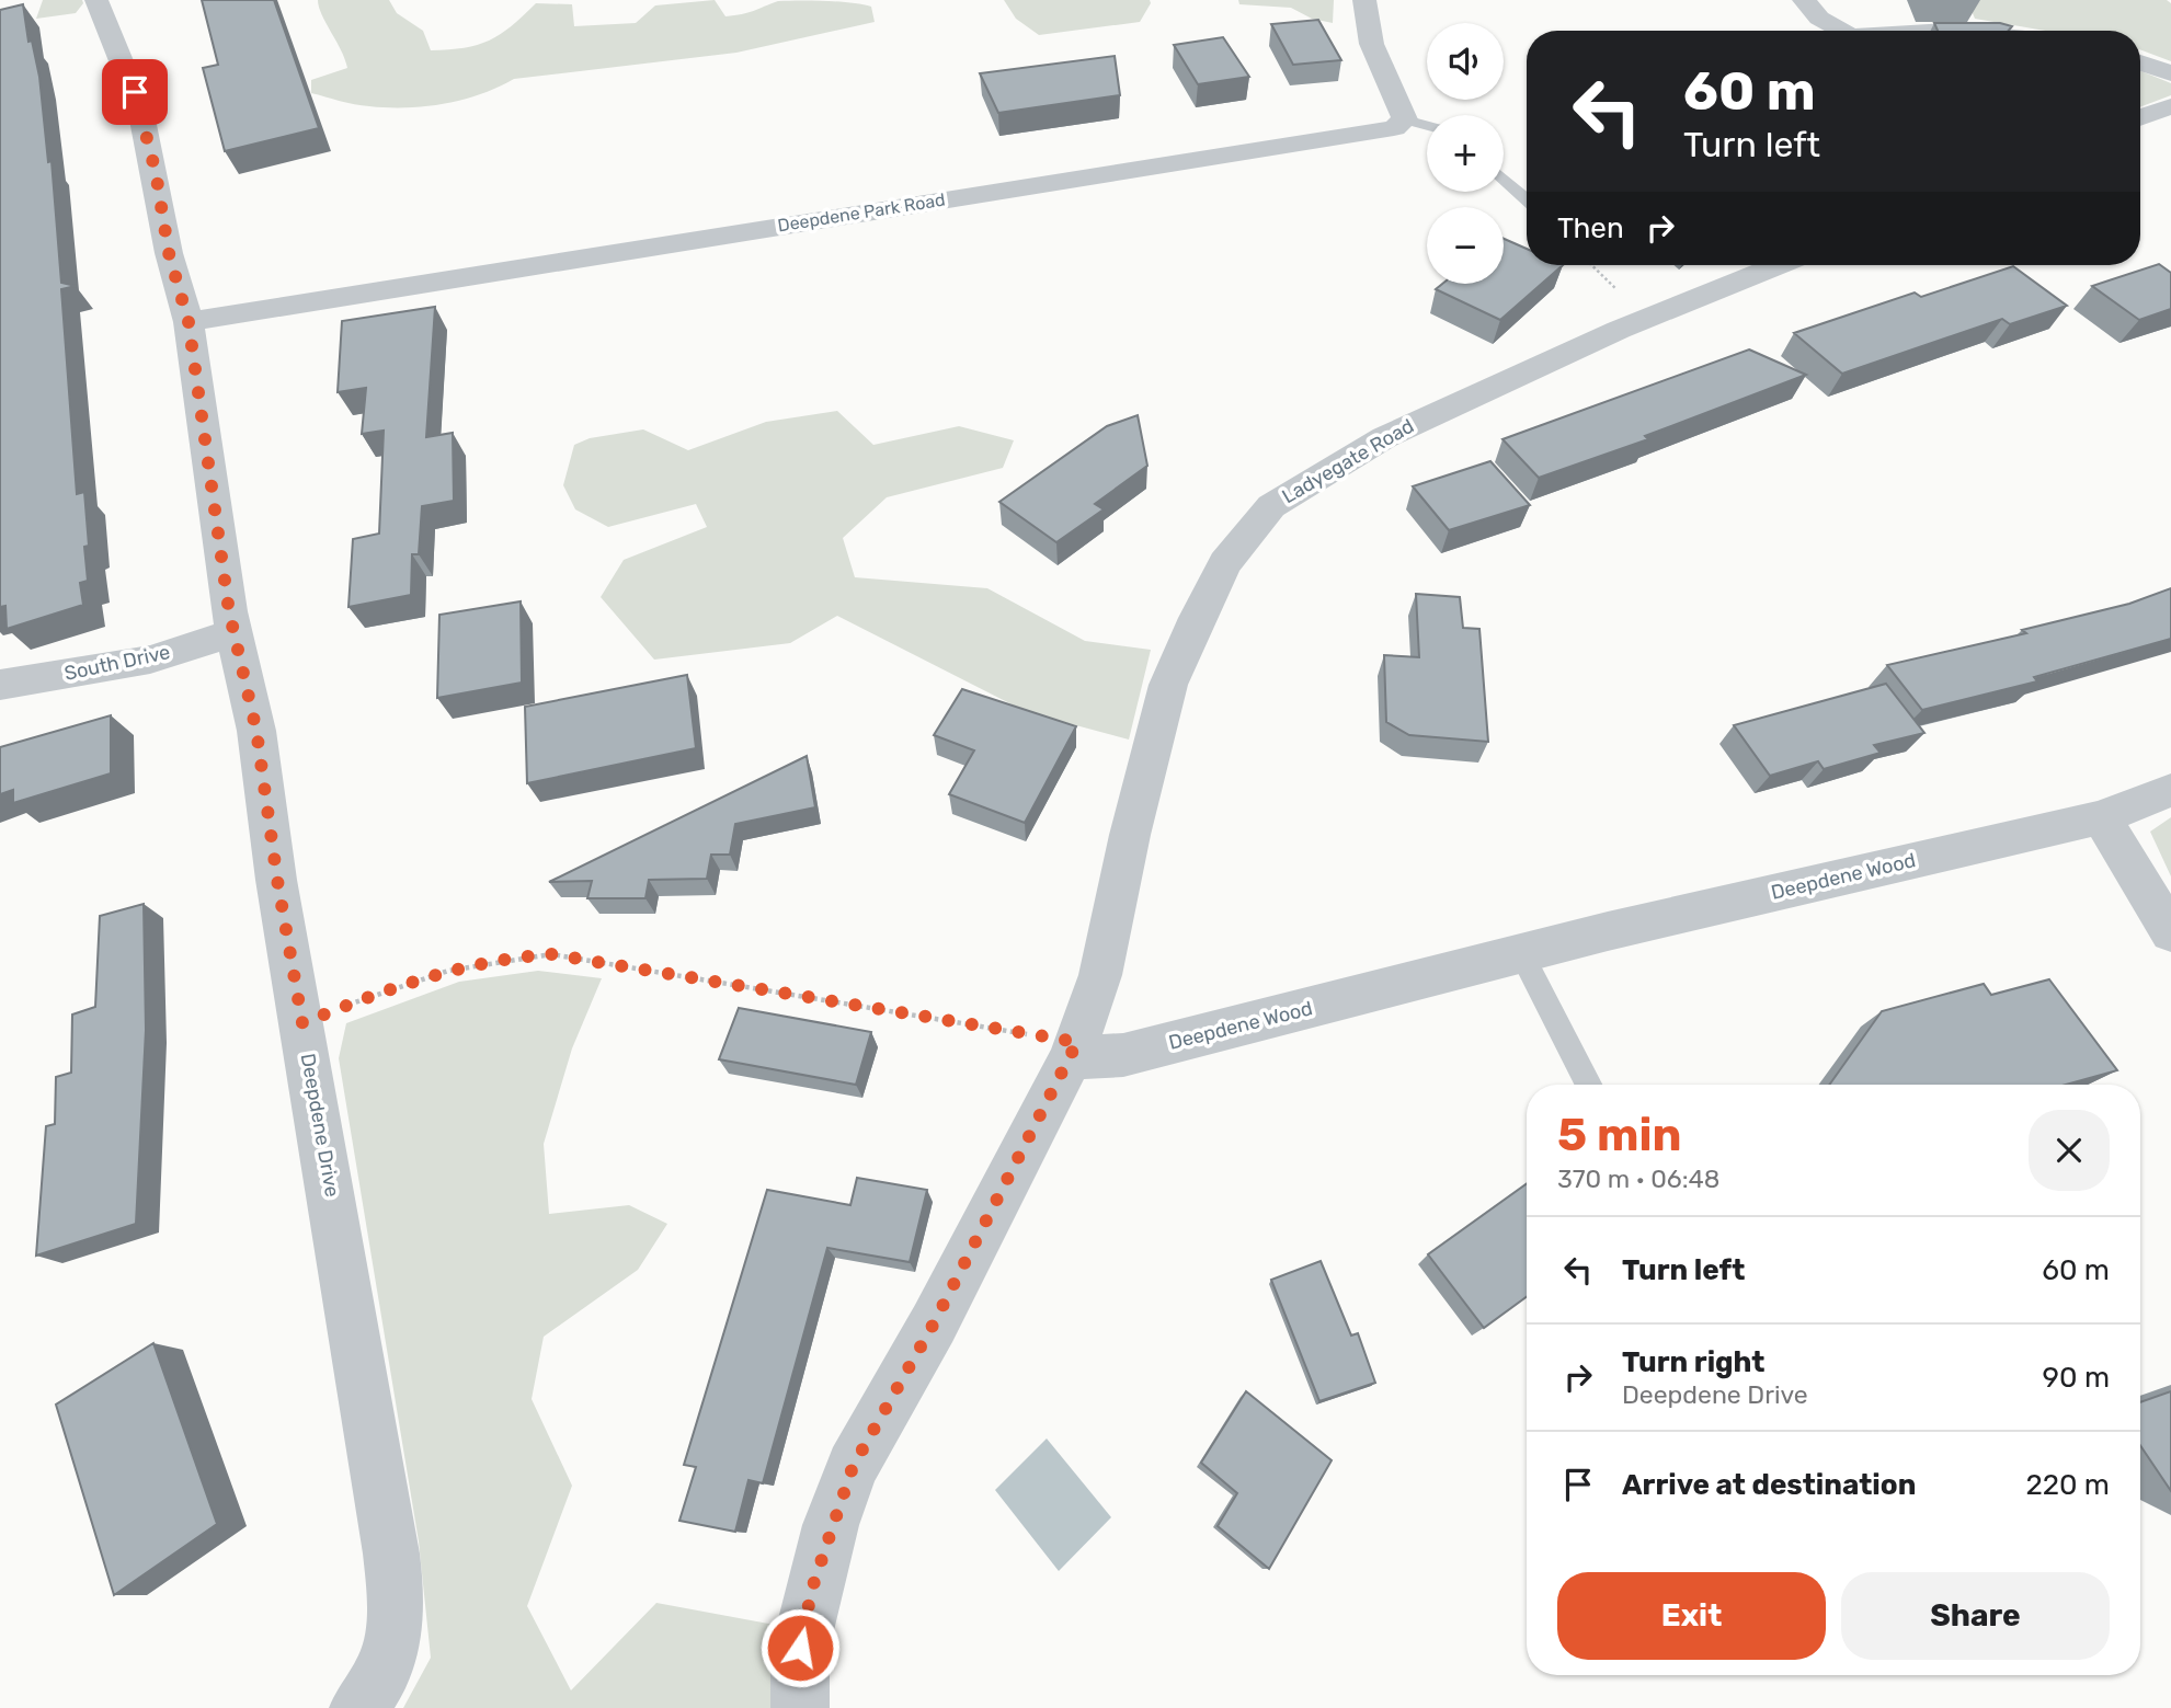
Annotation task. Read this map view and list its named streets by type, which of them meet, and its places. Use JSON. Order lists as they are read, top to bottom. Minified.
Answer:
{"streets":{"street":["Deepdene Park Road","Ladyegate Road","South Drive","Deepdene Wood","Deepdene Drive"]},"crossings":[["Deepdene Park Road","Deepdene Drive"],["Ladyegate Road","Deepdene Wood"],["South Drive","Deepdene Drive"]],"page":{"map_buttons":["+","−"],"turn":["60 m","Turn left"],"then":"Then","heading":["5 min","370 m · 06:48"],"list":[{"name":"Turn left","value":"60 m"},{"name":"Turn right","note":"Deepdene Drive","value":"90 m"},{"name":"Arrive at destination","value":"220 m"}],"buttons":["Exit","Share"]}}
